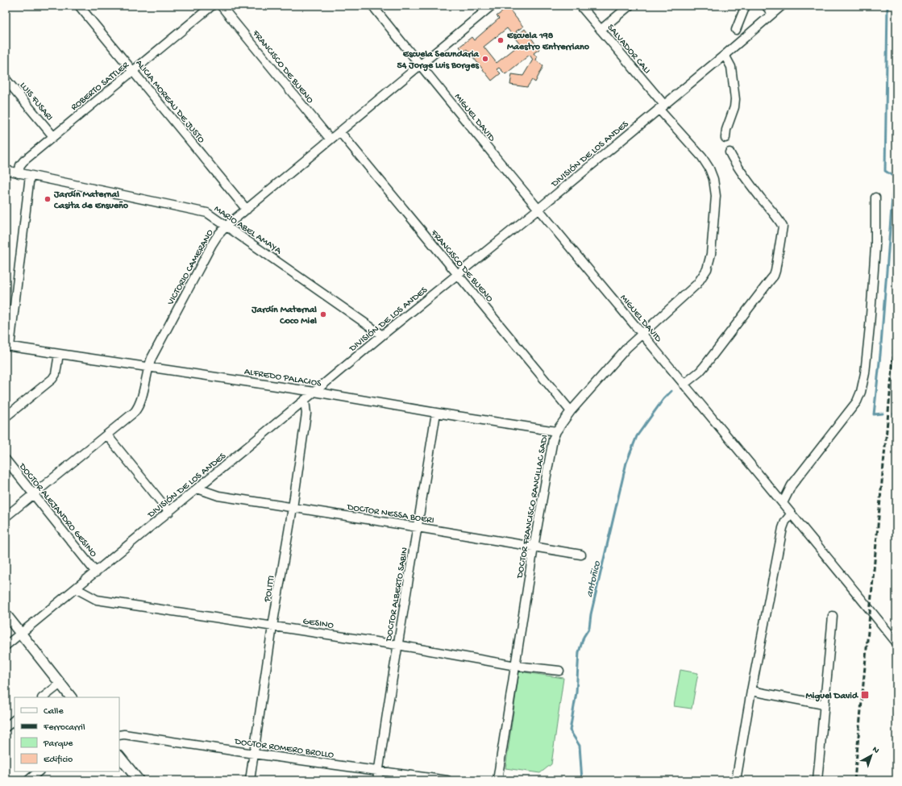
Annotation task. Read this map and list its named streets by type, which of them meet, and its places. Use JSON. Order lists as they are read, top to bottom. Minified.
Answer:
{"streets":{"street":["SALVADOR CALI","FRANCISCO DE BUENO","ROBERTO SATTLER","LUIS FUSARI","ALICIA MOREAU DE JUSTO","MIGUEL DAVID","DIVISIÓN DE LOS ANDES","MARIO ABEL AMAYA","VICTORIO CAMERANO","ALFREDO PALACIOS","DOCTOR FRANCISCO RANCILLAC SADI","DOCTOR ALEJANDRO GESINO","DOCTOR NESSA BOERI","POLITTI","DOCTOR ALBERTO SABIN","GESINO","DOCTOR ROMERO BROLLO"]},"crossings":[["SALVADOR CALI","DIVISIÓN DE LOS ANDES"],["SALVADOR CALI","DOCTOR FRANCISCO RANCILLAC SADI"],["FRANCISCO DE BUENO","DIVISIÓN DE LOS ANDES"],["FRANCISCO DE BUENO","VICTORIO CAMERANO"],["FRANCISCO DE BUENO","DOCTOR FRANCISCO RANCILLAC SADI"],["ROBERTO SATTLER","LUIS FUSARI"],["ROBERTO SATTLER","ALICIA MOREAU DE JUSTO"],["ROBERTO SATTLER","MARIO ABEL AMAYA"],["ALICIA MOREAU DE JUSTO","VICTORIO CAMERANO"],["MIGUEL DAVID","DIVISIÓN DE LOS ANDES"],["MIGUEL DAVID","VICTORIO CAMERANO"],["MIGUEL DAVID","DOCTOR FRANCISCO RANCILLAC SADI"],["DIVISIÓN DE LOS ANDES","MARIO ABEL AMAYA"],["DIVISIÓN DE LOS ANDES","ALFREDO PALACIOS"],["DIVISIÓN DE LOS ANDES","DOCTOR ALEJANDRO GESINO"],["DIVISIÓN DE LOS ANDES","DOCTOR NESSA BOERI"],["DIVISIÓN DE LOS ANDES","POLITTI"],["DIVISIÓN DE LOS ANDES","GESINO"],["MARIO ABEL AMAYA","VICTORIO CAMERANO"],["VICTORIO CAMERANO","ALFREDO PALACIOS"],["VICTORIO CAMERANO","DOCTOR ALEJANDRO GESINO"],["ALFREDO PALACIOS","DOCTOR FRANCISCO RANCILLAC SADI"],["ALFREDO PALACIOS","DOCTOR ALBERTO SABIN"],["DOCTOR FRANCISCO RANCILLAC SADI","DOCTOR NESSA BOERI"],["DOCTOR FRANCISCO RANCILLAC SADI","GESINO"],["DOCTOR NESSA BOERI","POLITTI"],["DOCTOR NESSA BOERI","DOCTOR ALBERTO SABIN"],["POLITTI","GESINO"],["POLITTI","DOCTOR ROMERO BROLLO"],["DOCTOR ALBERTO SABIN","GESINO"],["DOCTOR ALBERTO SABIN","DOCTOR ROMERO BROLLO"]],"water":["antoñico"],"places":{"other":["Escuela 198 Maestro Entrerriano","Escuela Secundaria 54 Jorge Luis Borges","Jardín Maternal Casita de Ensueño","Jardín Maternal Coco Miel"],"transit":["Miguel David"]},"legend":["Calle","Ferrocarril","Parque","Edificio"],"north":"top right"}
